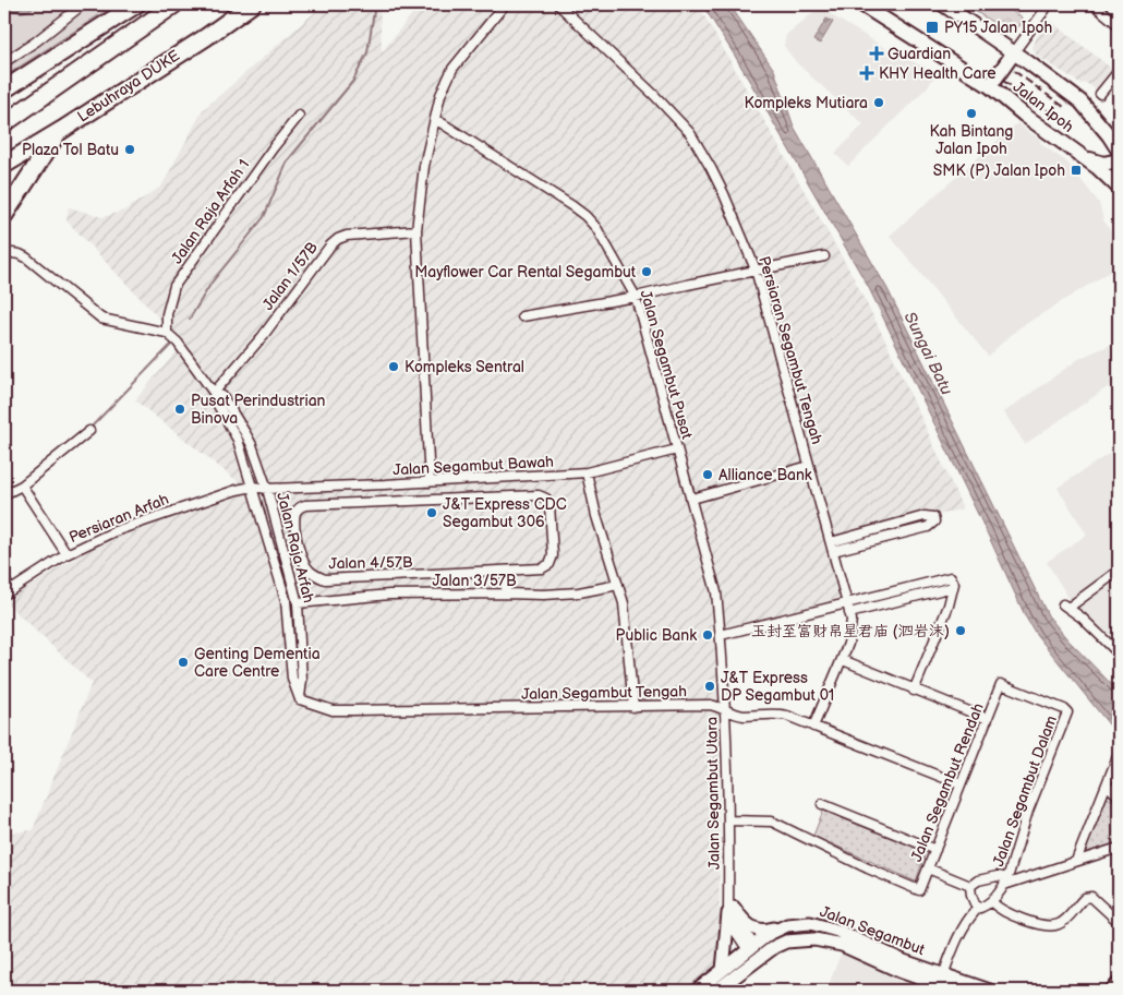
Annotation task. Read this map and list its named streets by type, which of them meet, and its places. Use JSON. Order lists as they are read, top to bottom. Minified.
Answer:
{"streets":{"highway":["Lebuhraya DUKE"],"main road":["Jalan Ipoh","Jalan Segambut"],"street":["Jalan Raja Arfah 1","Jalan 1/57B","Persiaran Segambut Tengah","Jalan Segambut Pusat","Jalan Segambut Bawah","Persiaran Arfah","Jalan Raja Arfah","Jalan 4/57B","Jalan 3/57B","Jalan Segambut Tengah","Jalan Segambut Rendah","Jalan Segambut Dalam","Jalan Segambut Utara"]},"crossings":[["Jalan Raja Arfah 1","Jalan Raja Arfah"],["Jalan 1/57B","Jalan Raja Arfah"],["Persiaran Segambut Tengah","Jalan Segambut Tengah"],["Jalan Segambut Pusat","Jalan Segambut Bawah"],["Jalan Segambut Pusat","Jalan Segambut Tengah"],["Jalan Segambut Pusat","Jalan Segambut Utara"],["Jalan Segambut Bawah","Persiaran Arfah"],["Jalan Segambut Bawah","Jalan Raja Arfah"],["Persiaran Arfah","Jalan Raja Arfah"],["Jalan Raja Arfah","Jalan 3/57B"],["Jalan Raja Arfah","Jalan Segambut Tengah"],["Jalan Segambut Tengah","Jalan Segambut Rendah"],["Jalan Segambut Tengah","Jalan Segambut Utara"],["Jalan Segambut Rendah","Jalan Segambut Dalam"],["Jalan Segambut Rendah","Jalan Segambut Utara"],["Jalan Segambut Utara","Jalan Segambut"]],"water":["Sungai Batu"],"places":{"transit":["PY15 Jalan Ipoh","SMK (P) Jalan Ipoh"],"health":["Guardian","KHY Health Care"],"other":["Kompleks Mutiara","Kah Bintang Jalan Ipoh","Plaza Tol Batu","Mayflower Car Rental Segambut","Kompleks Sentral","Pusat Perindustrian Binova","Alliance Bank","J&T Express CDC Segambut 306","玉封至富财帛星君庙 (泗岩沫)","Public Bank","Genting Dementia Care Centre","J&T Express DP Segambut 01"]}}
